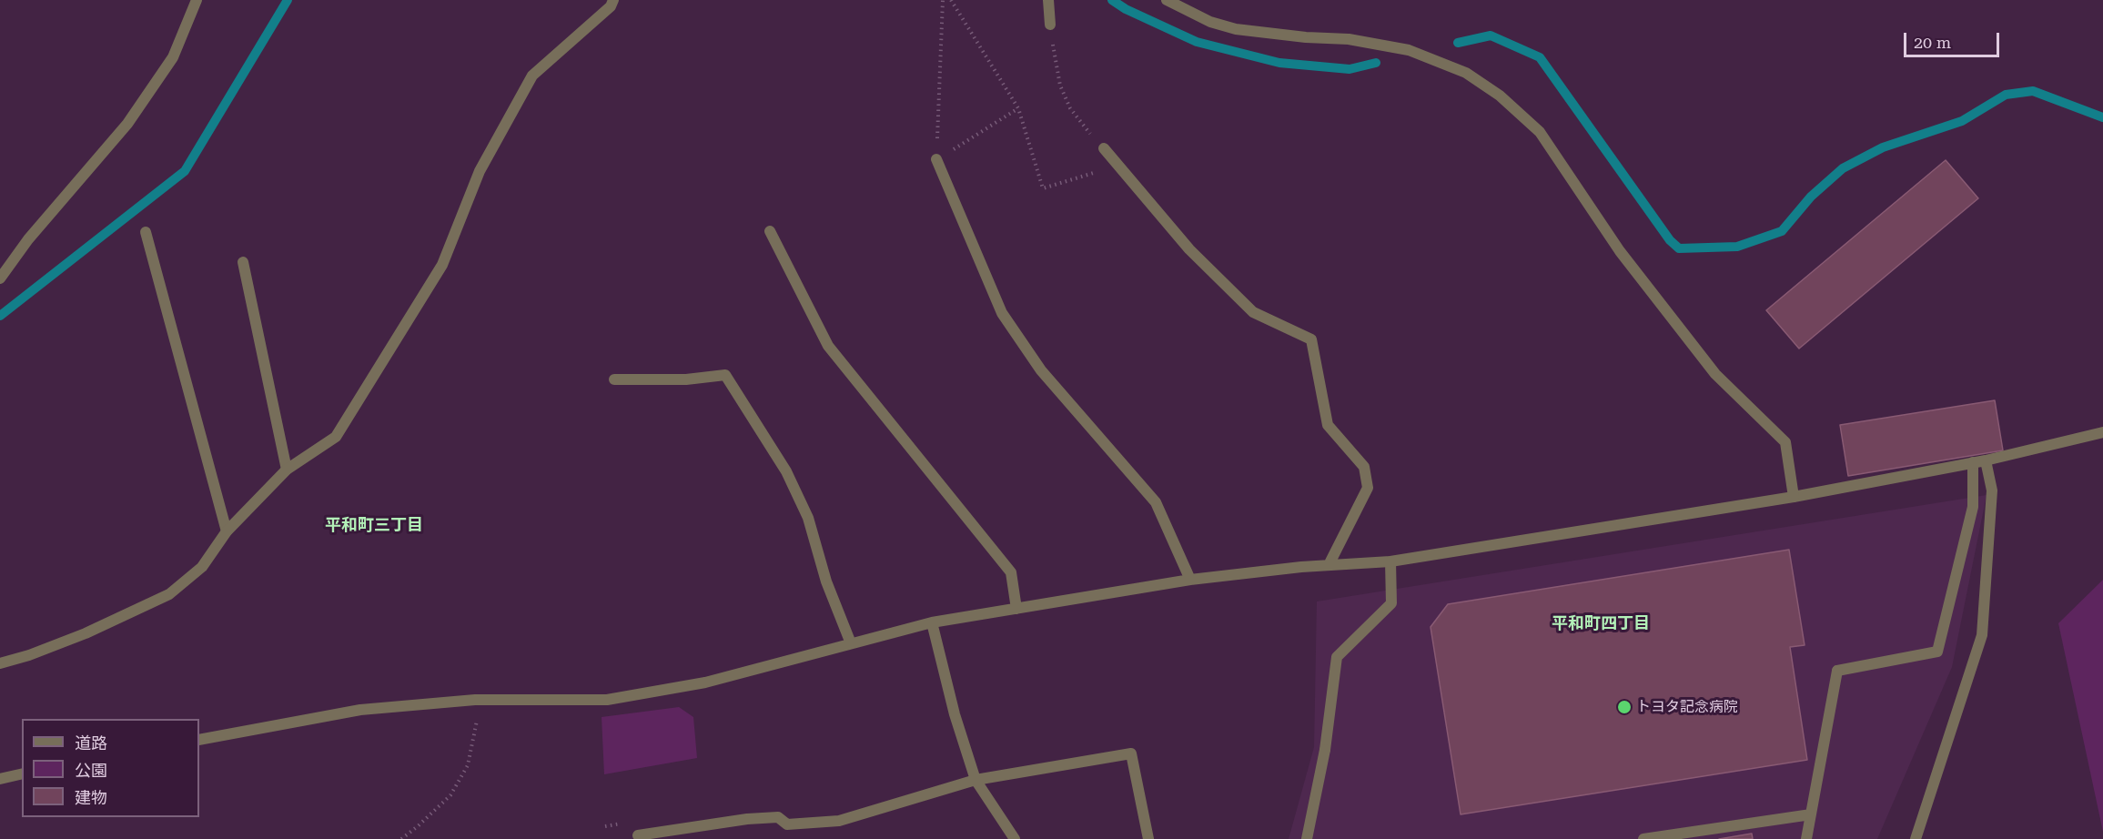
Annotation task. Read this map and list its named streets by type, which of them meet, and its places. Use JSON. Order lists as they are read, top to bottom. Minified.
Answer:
{"districts":["平和町三丁目","平和町四丁目"],"places":["トヨタ記念病院"],"legend":["道路","公園","建物"],"scale_bar":"20 m"}
